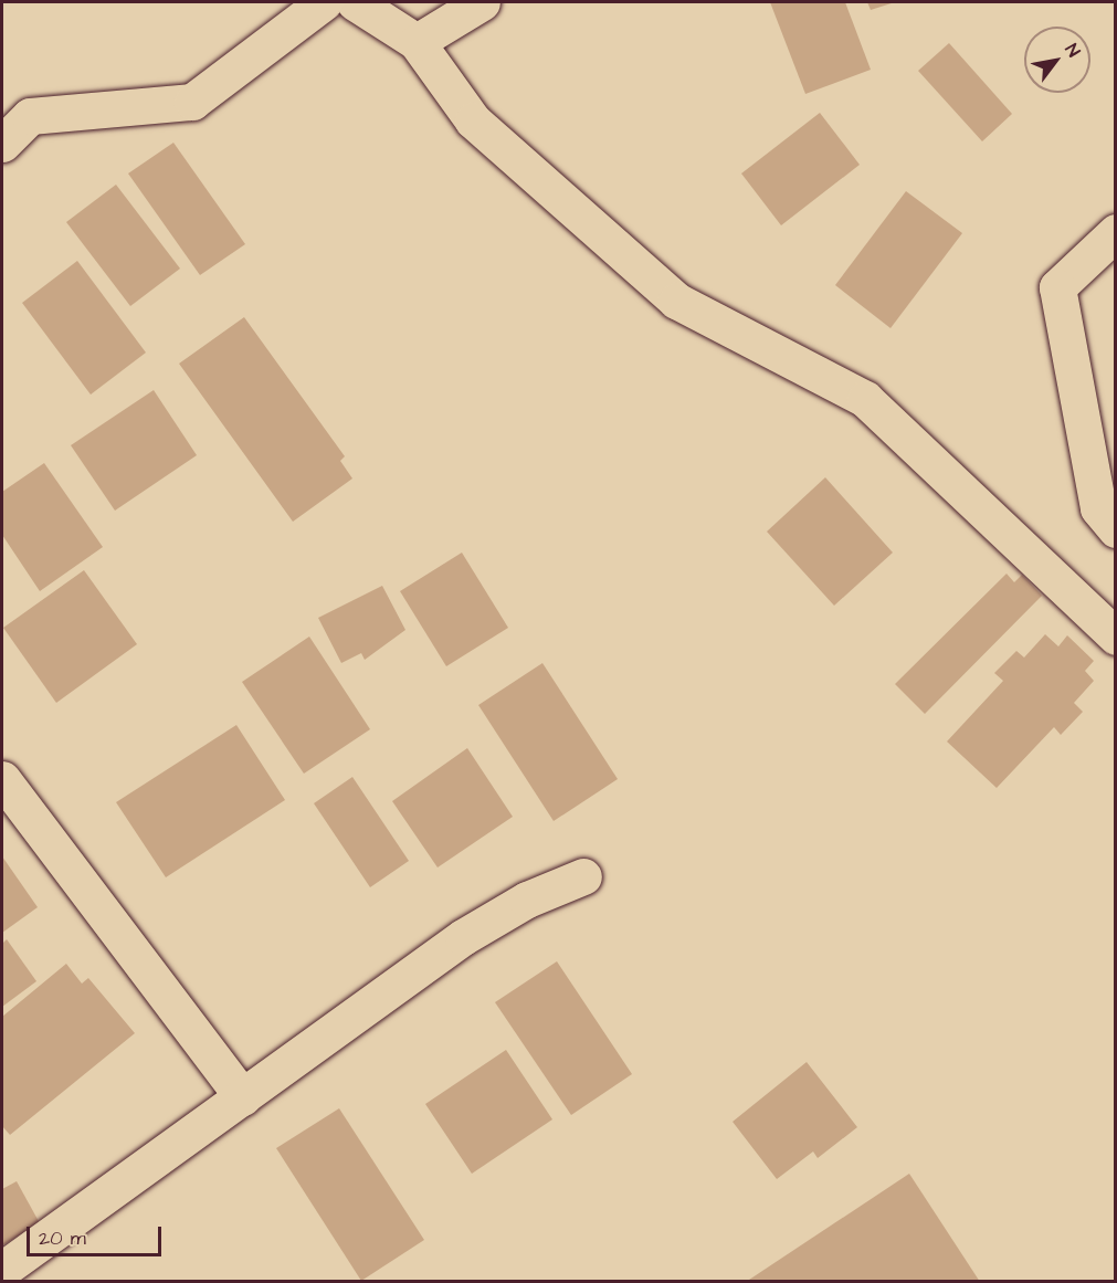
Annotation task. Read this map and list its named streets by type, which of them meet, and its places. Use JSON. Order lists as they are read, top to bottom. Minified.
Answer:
{"scale_bar":"20 m","north":"top right"}
